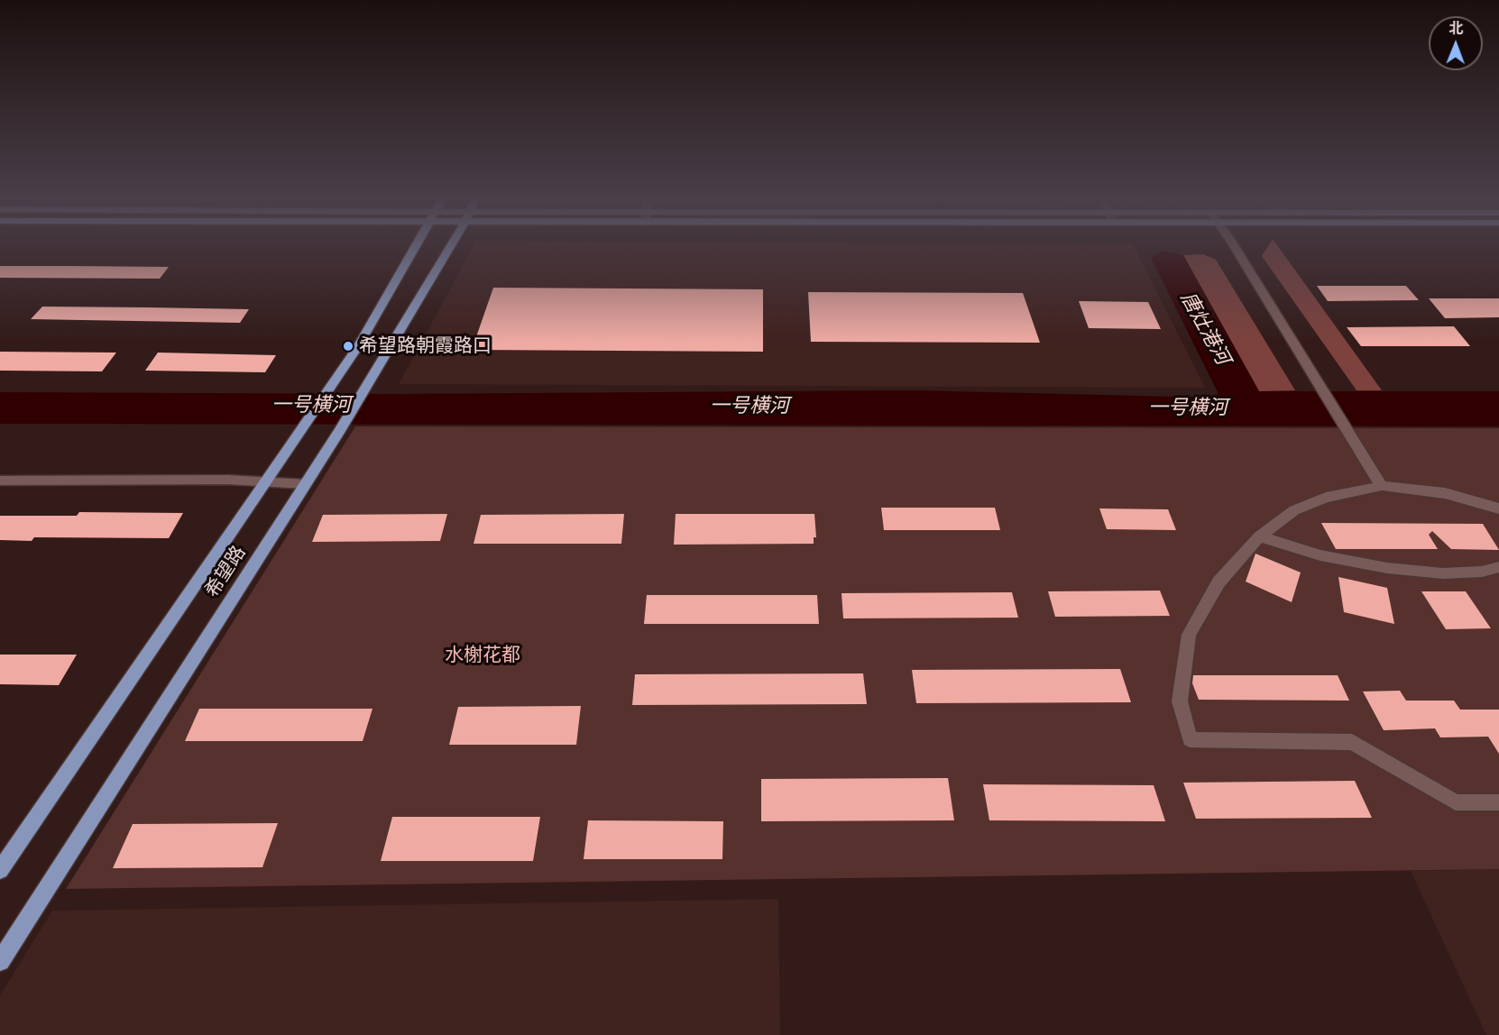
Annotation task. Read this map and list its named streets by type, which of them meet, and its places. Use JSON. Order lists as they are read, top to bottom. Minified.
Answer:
{"streets":{"main road":["希望路"]},"water":["唐灶港河","一号横河"],"parks":["水榭花都"],"places":["希望路朝霞路口"],"north":"top"}
